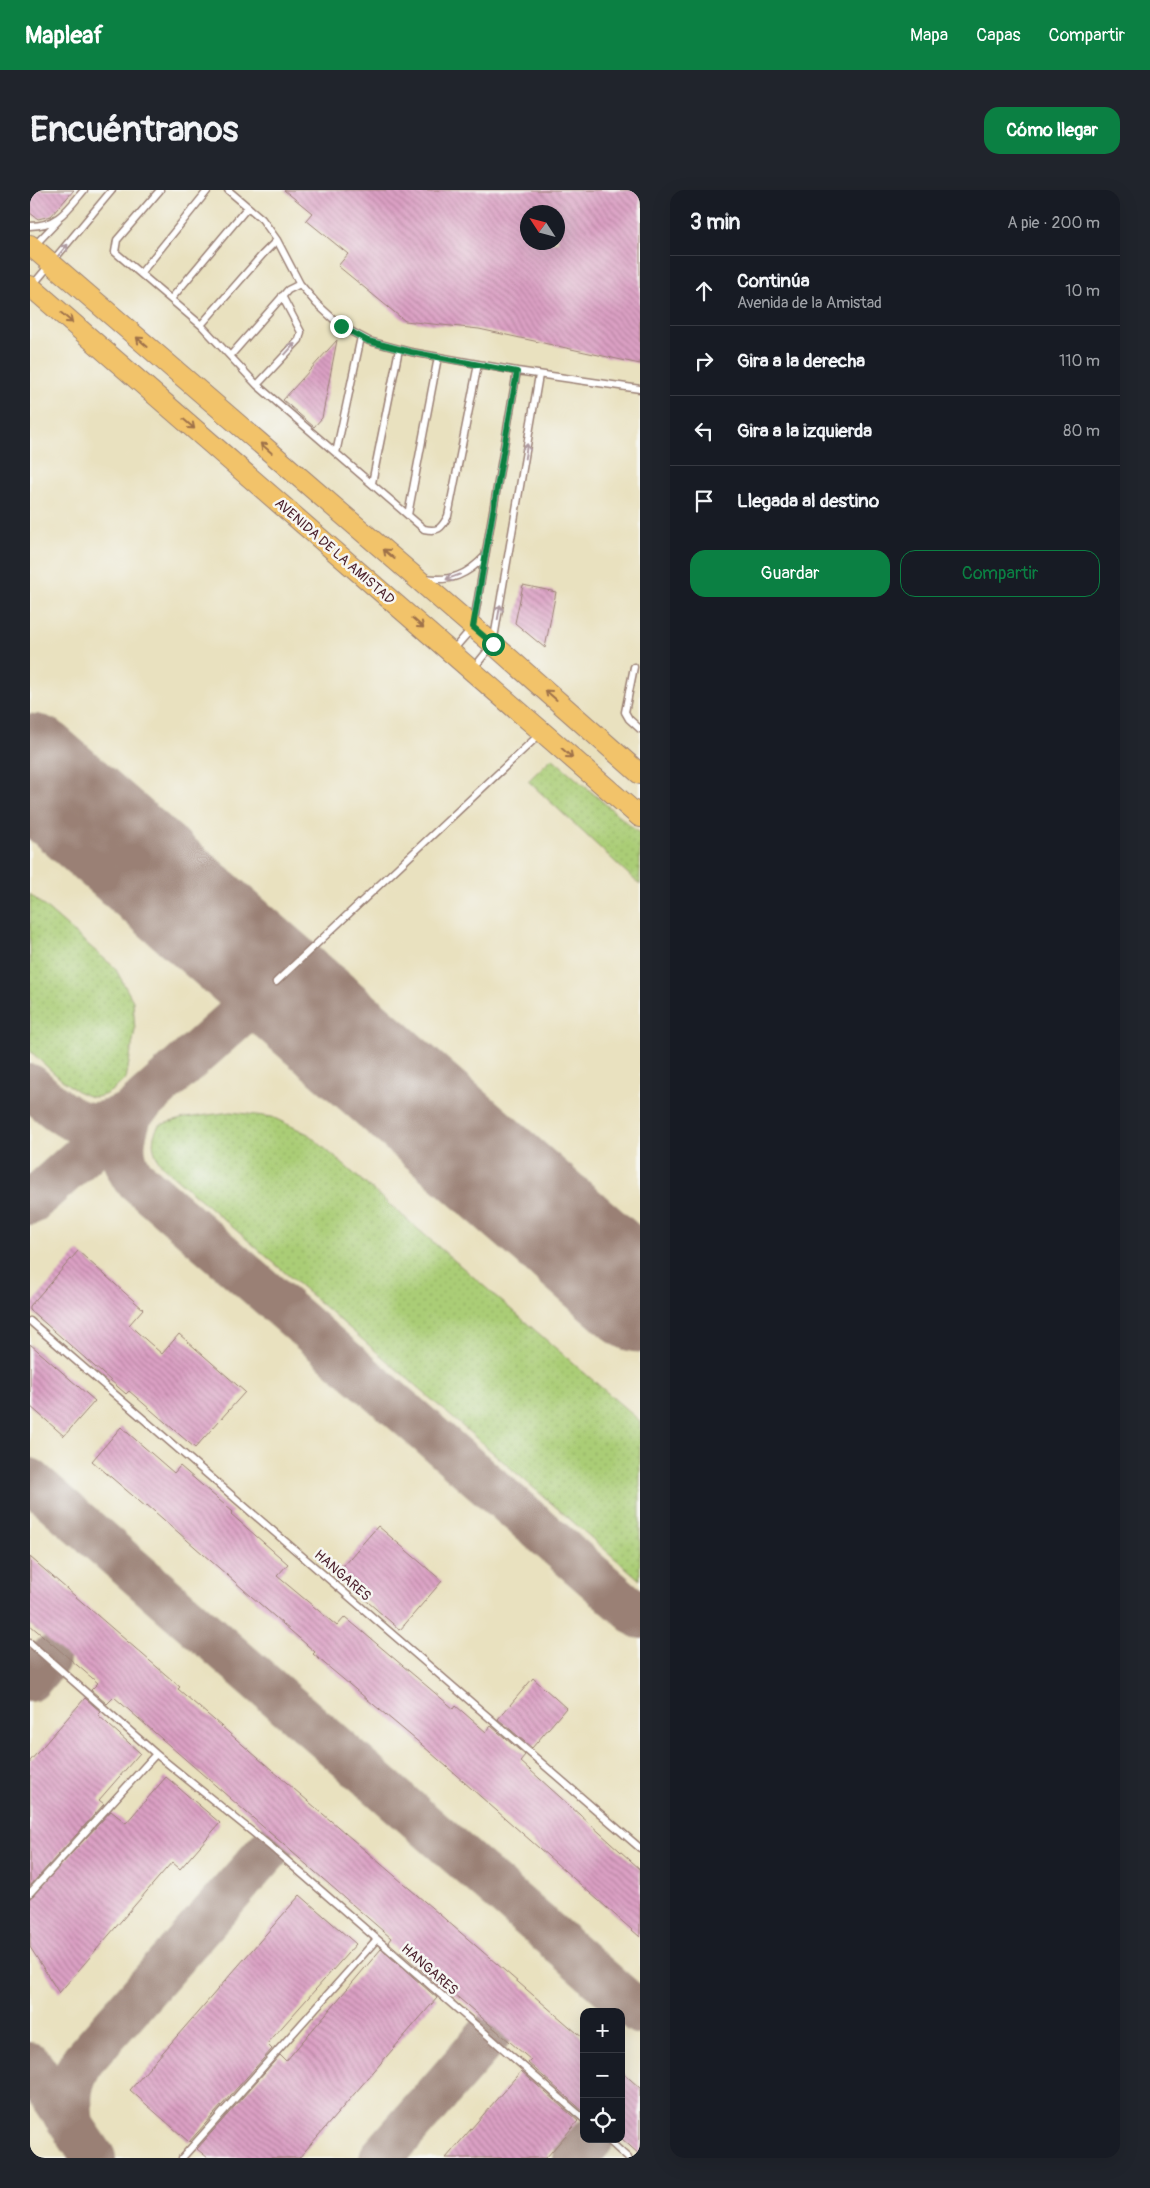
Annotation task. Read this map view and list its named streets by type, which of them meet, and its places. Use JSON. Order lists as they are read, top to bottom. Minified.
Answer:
{"streets":{"main road":["AVENIDA DE LA AMISTAD"],"lane":["HANGARES"]},"north":"top left","page":{"header":"Mapleaf","nav":["Mapa","Capas","Compartir"],"buttons":["Cómo llegar",["Guardar","Compartir"]],"title":"Encuéntranos","heading":["3 min","A pie · 200 m"],"list":[["Continúa","Avenida de la Amistad","10 m"],["Gira a la derecha","110 m"],["Gira a la izquierda","80 m"],"Llegada al destino"],"map_buttons":["+","−"]}}
